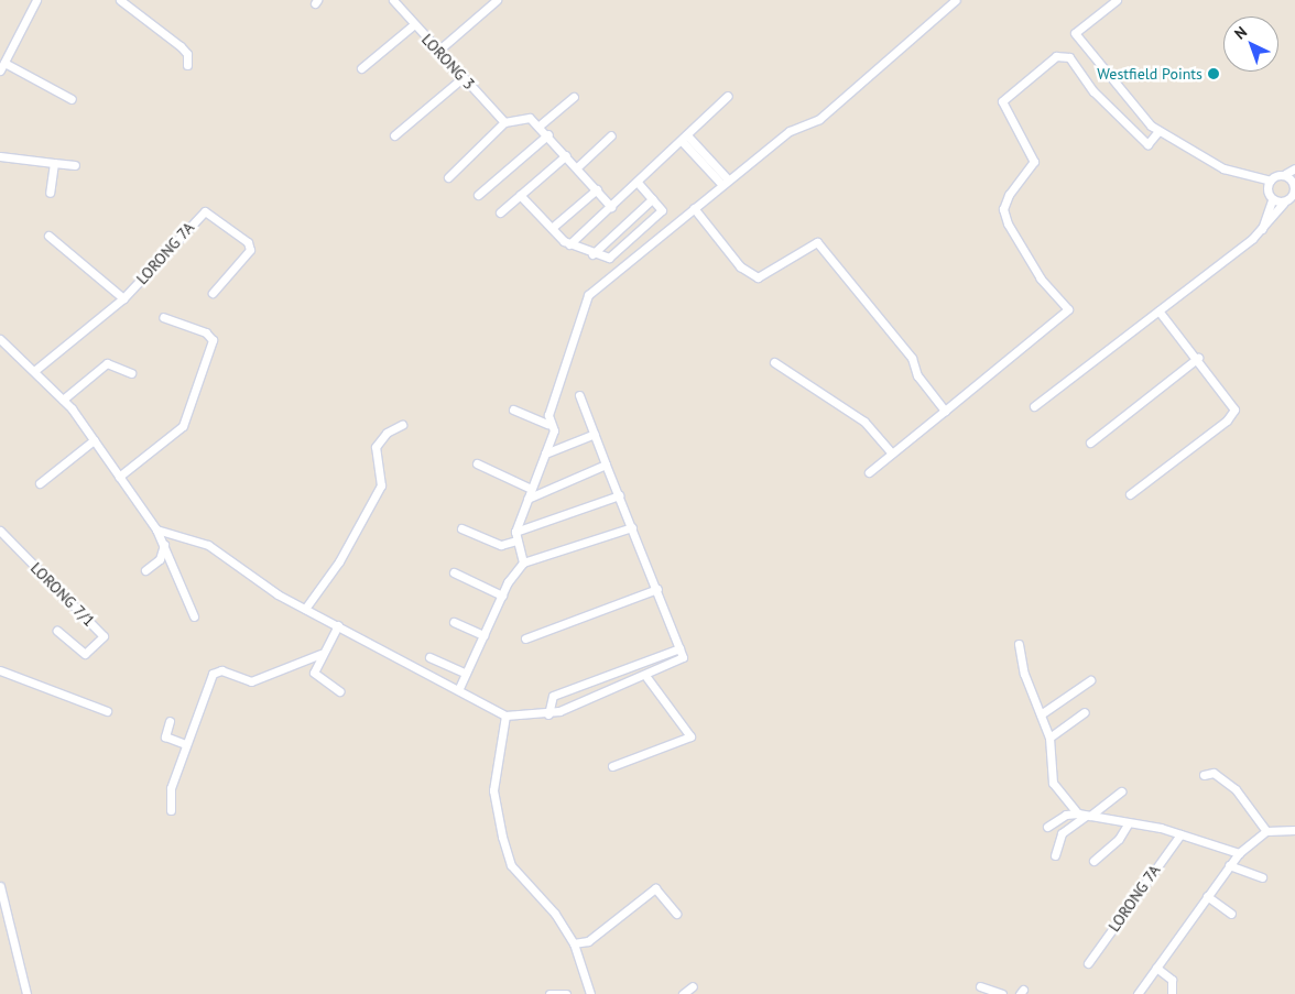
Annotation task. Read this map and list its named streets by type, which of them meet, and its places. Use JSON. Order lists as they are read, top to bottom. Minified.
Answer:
{"streets":{"street":["LORONG 3","LORONG 7A","LORONG 7/1"]},"places":["Westfield Points"],"north":"top left"}
